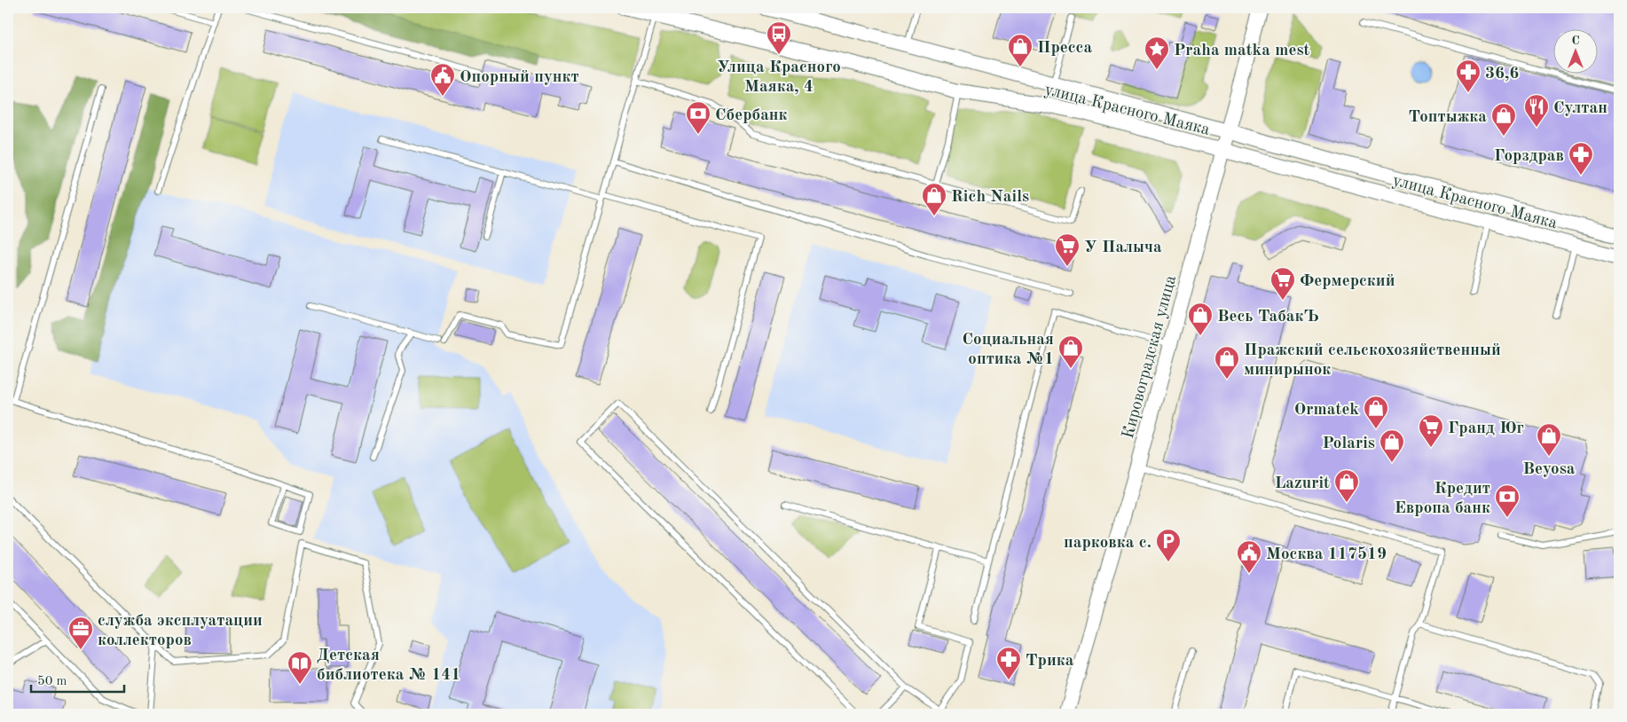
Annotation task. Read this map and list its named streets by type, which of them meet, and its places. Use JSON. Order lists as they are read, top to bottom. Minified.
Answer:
{"streets":{"street":["улица Красного Маяка","Кировоградская улица"]},"crossings":[["улица Красного Маяка","Кировоградская улица"]],"places":{"bus stop":["Улица Красного Маяка, 4"],"shop":["Пресса","Топтыжка","Rich Nails","Весь ТабакЪ","Социальная оптика №1","Пражский сельскохозяйственный минирынок","Ormatek","Beyosa","Polaris","Lazurit"],"place":["Praha matka mest"],"pharmacy":["36,6","Горздрав","Трика"],"public building":["Опорный пункт","Москва 117519"],"restaurant":["Султан"],"bank":["Сбербанк","Кредит Европа банк"],"supermarket":["У Палыча","Фермерский","Гранд Юг"],"parking":["парковка с."],"office":["служба эксплуатации коллекторов"],"library":["Детская библиотека № 141"]},"scale_bar":"50 m","north":"top"}
